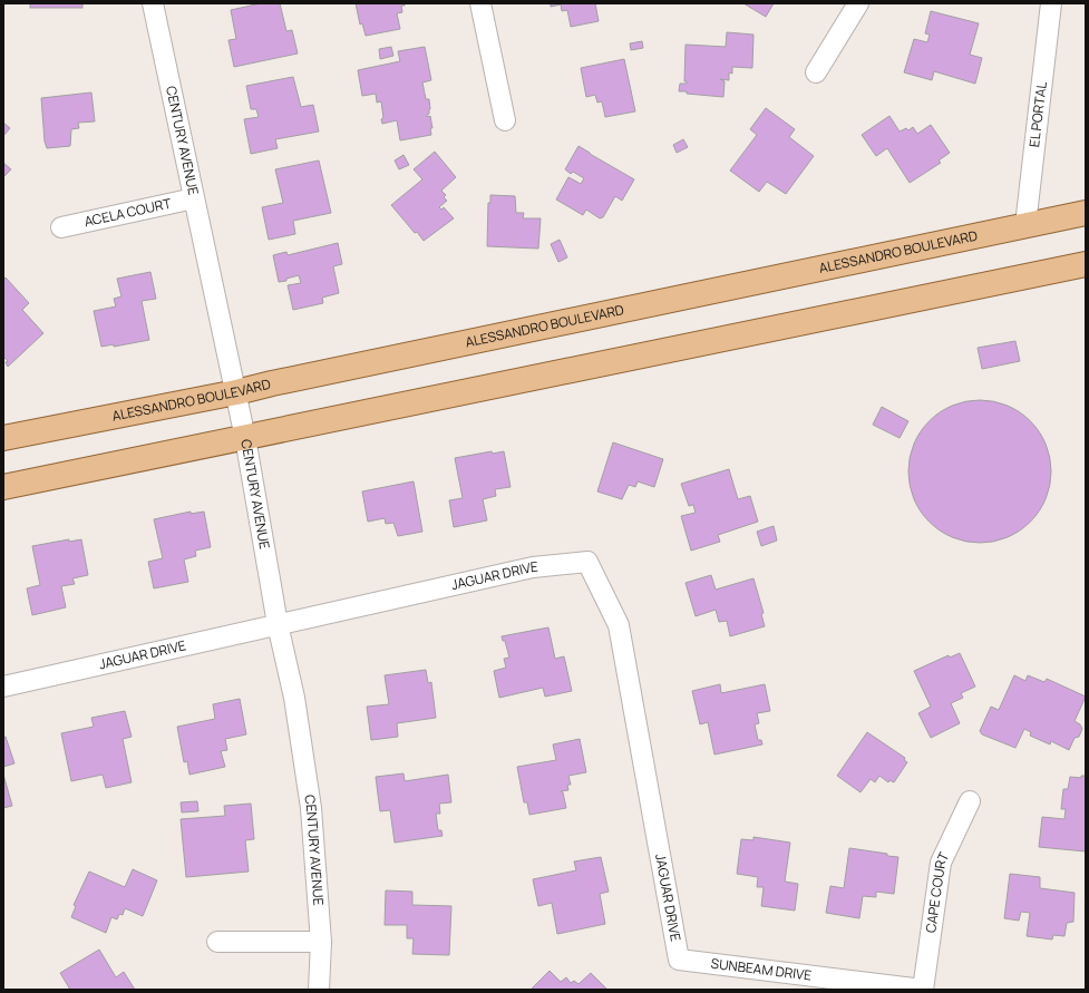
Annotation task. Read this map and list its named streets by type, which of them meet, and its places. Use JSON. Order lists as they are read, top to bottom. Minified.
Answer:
{"streets":{"main road":["ALESSANDRO BOULEVARD"],"street":["EL PORTAL","CENTURY AVENUE","ACELA COURT","JAGUAR DRIVE","CAPE COURT","SUNBEAM DRIVE"]},"crossings":[["EL PORTAL","ALESSANDRO BOULEVARD"],["CENTURY AVENUE","ACELA COURT"],["CENTURY AVENUE","ALESSANDRO BOULEVARD"],["CENTURY AVENUE","JAGUAR DRIVE"],["JAGUAR DRIVE","SUNBEAM DRIVE"],["CAPE COURT","SUNBEAM DRIVE"]]}
